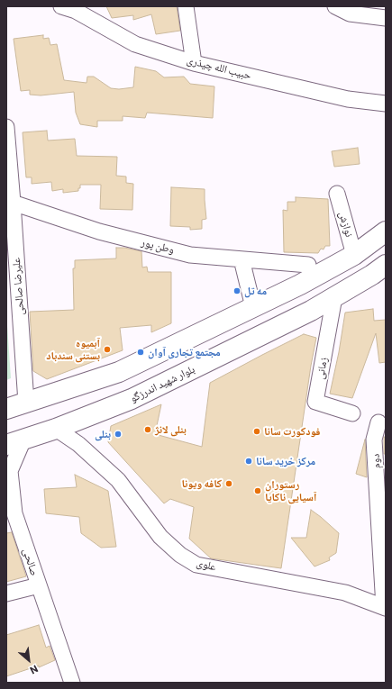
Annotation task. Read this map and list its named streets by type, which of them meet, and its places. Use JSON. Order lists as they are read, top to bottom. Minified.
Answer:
{"streets":{"main road":["بلوار شهید اندرزگو"],"street":["حبیب الله چیذری","نوازش","وطن پور","علیرضا صالحی","زمانی","دوم","صالحی","علوی"]},"crossings":[["وطن پور","علیرضا صالحی"],["زمانی","بلوار شهید اندرزگو"],["بلوار شهید اندرزگو","صالحی"],["بلوار شهید اندرزگو","علوی"],["دوم","علوی"]],"places":["مه تل","آبمیوه بستنی سندباد","مجتمع تجاری آوان","بنلی لانژ","فودکورت سانا","بنلی","مرکز خرید سانا","کافه ویونا","رستوران آسیایی ناکایا"],"north":"bottom right"}
